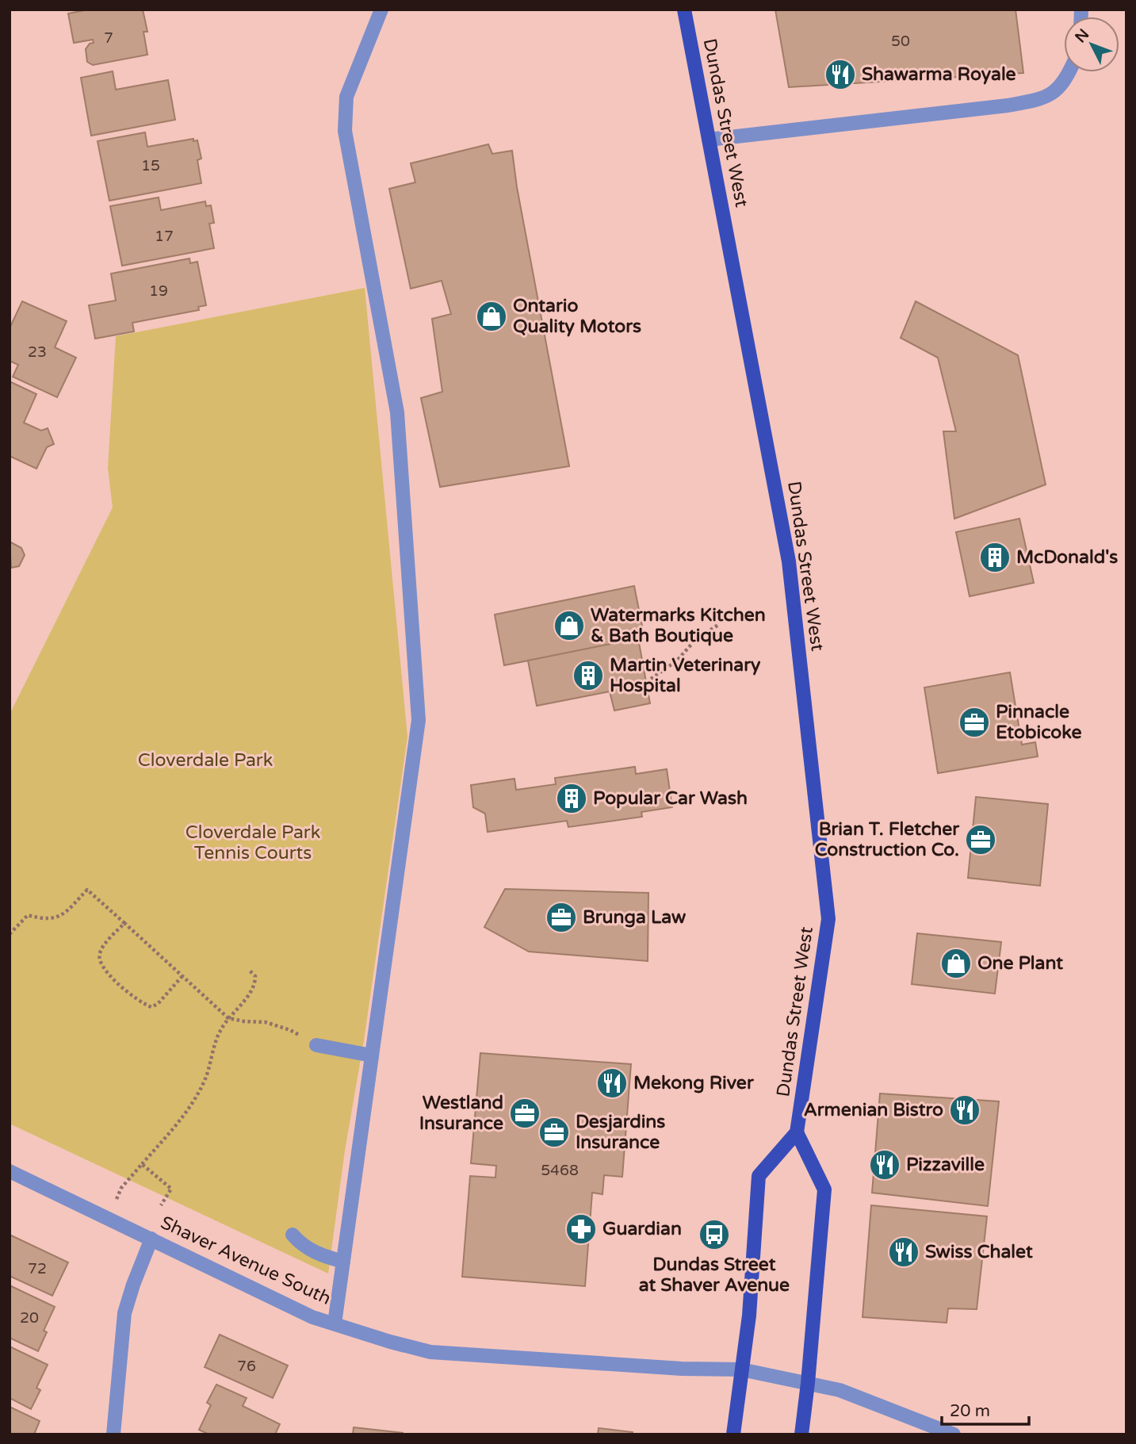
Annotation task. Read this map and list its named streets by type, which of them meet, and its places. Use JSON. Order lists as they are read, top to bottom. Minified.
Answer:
{"streets":{"main road":["Dundas Street West"],"street":["Shaver Avenue South"]},"parks":["Cloverdale Park","Cloverdale Park Tennis Courts"],"places":{"restaurant":["Shawarma Royale","Mekong River","Armenian Bistro","Pizzaville","Swiss Chalet"],"shop":["Ontario Quality Motors","Watermarks Kitchen & Bath Boutique","One Plant"],"building":["McDonald's","Martin Veterinary Hospital","Popular Car Wash"],"office":["Pinnacle Etobicoke","Brian T. Fletcher Construction Co.","Brunga Law","Westland Insurance","Desjardins Insurance"],"pharmacy":["Guardian"],"bus stop":["Dundas Street at Shaver Avenue"]},"house_numbers":["7","50","15","17","19","23","5468","72","20","76"],"scale_bar":"20 m","north":"top left"}
